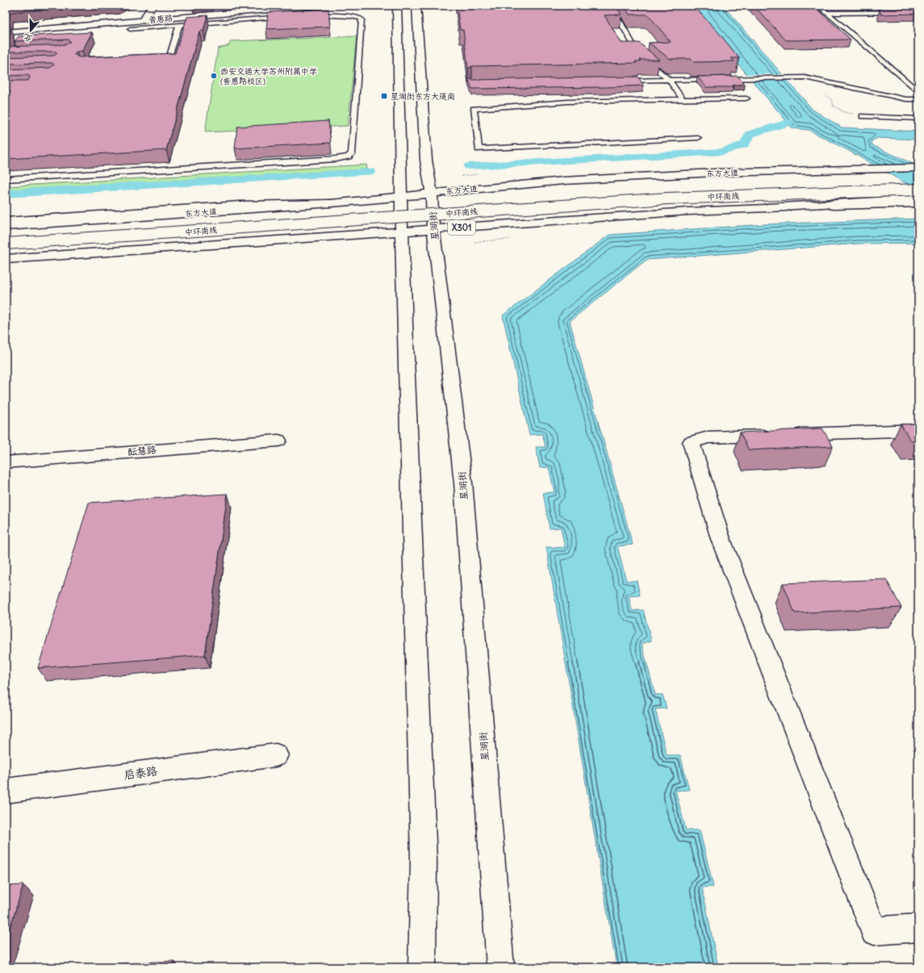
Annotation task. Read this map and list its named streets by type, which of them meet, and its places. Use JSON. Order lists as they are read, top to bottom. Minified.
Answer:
{"streets":{"main road":["普惠路","东方大道","中环南线","星湖街","X301","酝慧路","启泰路"]},"crossings":[["东方大道","星湖街"],["星湖街","X301"]],"places":{"other":["西安交通大学苏州附属中学 (普惠路校区)"],"transit":["星湖街东方大道南"]},"north":"bottom"}
